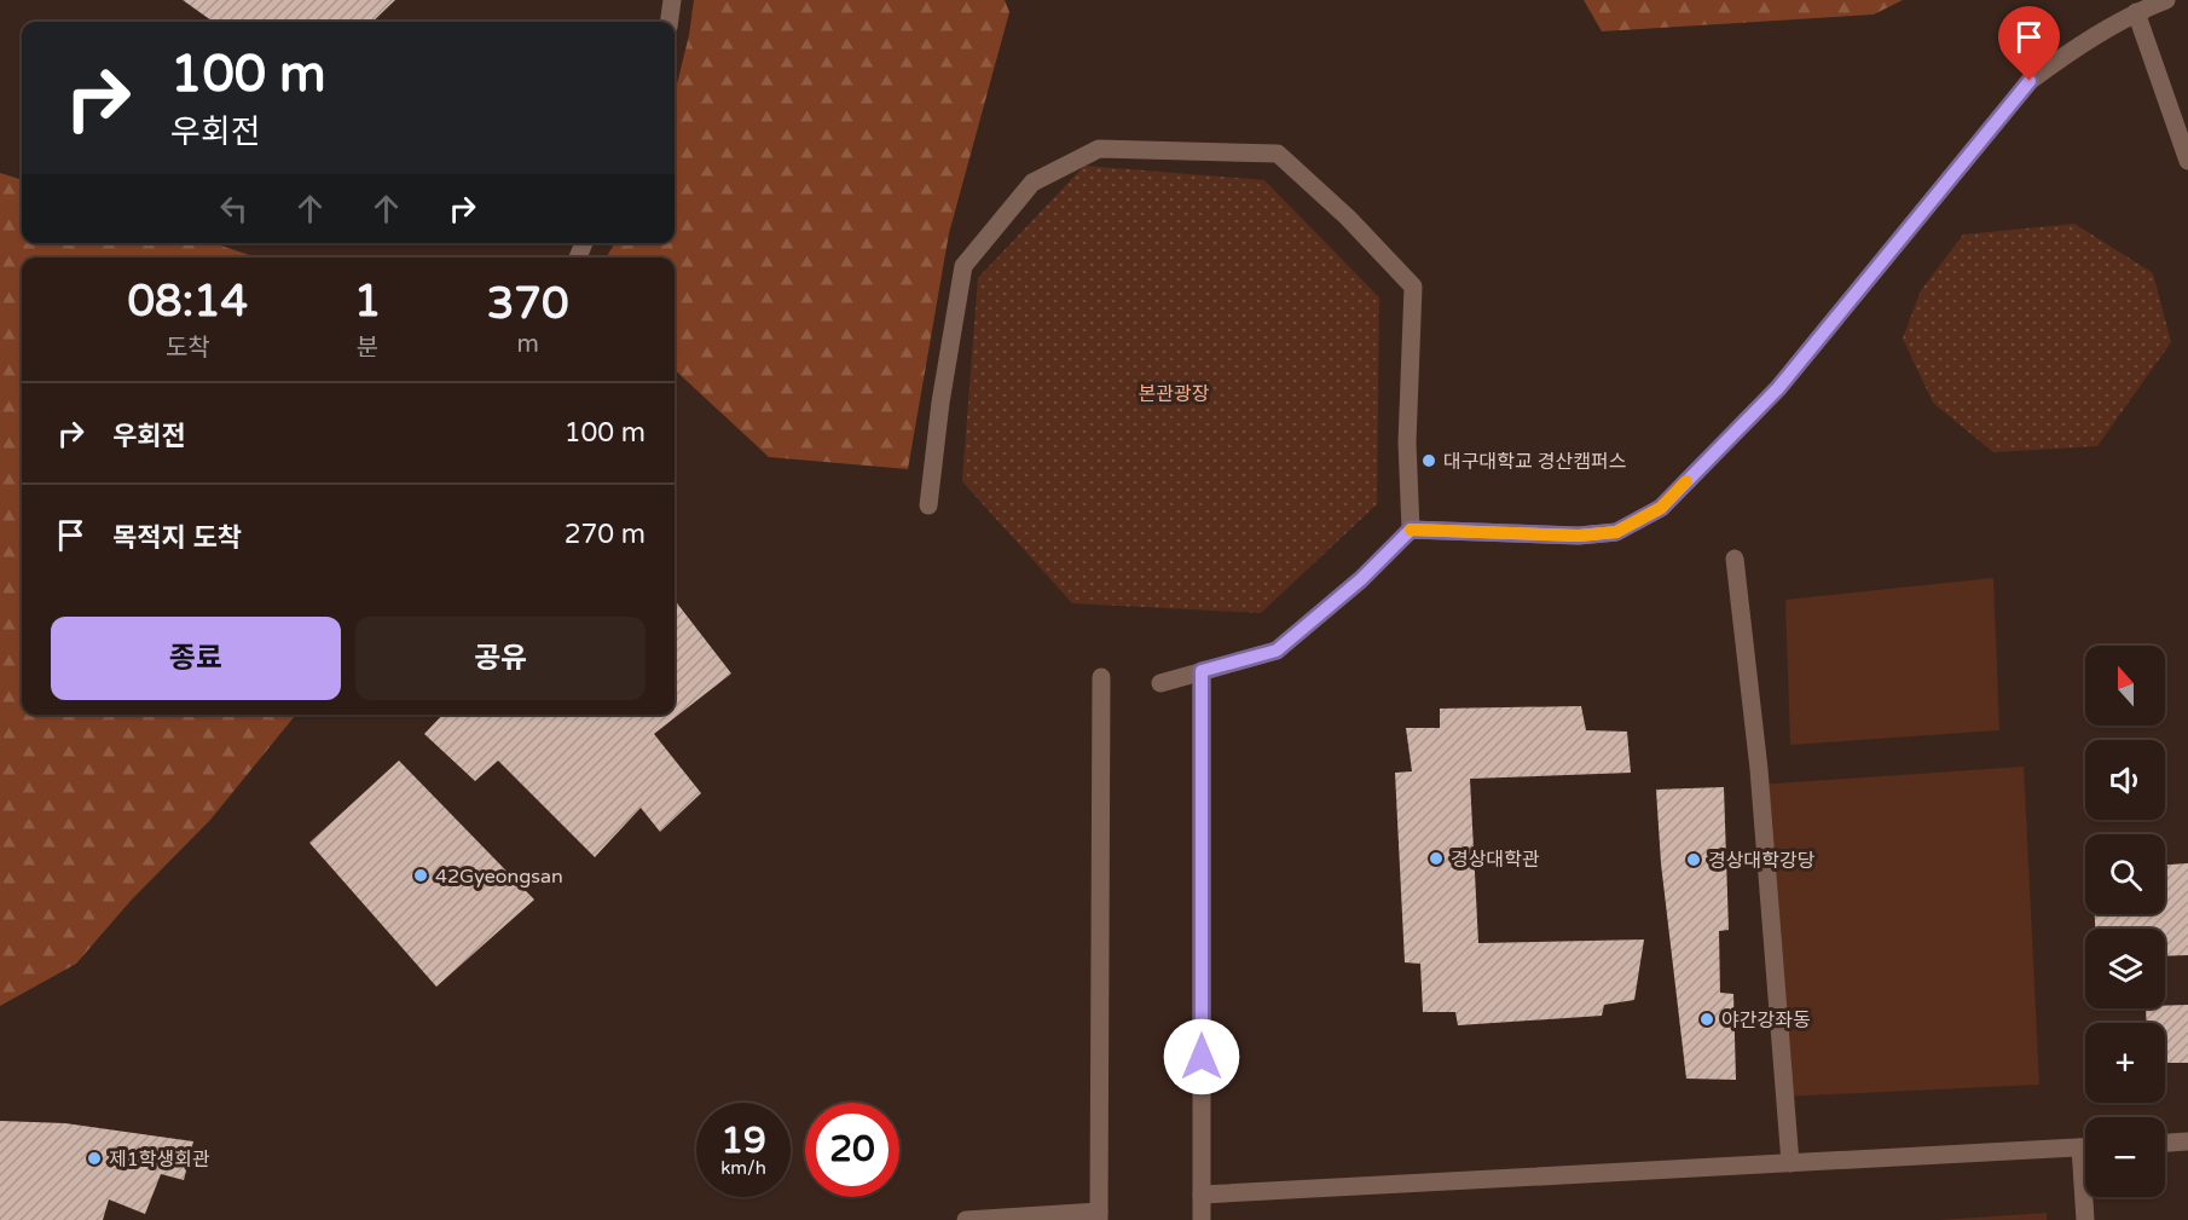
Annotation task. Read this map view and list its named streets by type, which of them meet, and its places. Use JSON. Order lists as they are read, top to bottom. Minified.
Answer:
{"parks":["본관광장"],"places":["대구대학교 경산캠퍼스","경상대학관","경상대학강당","42Gyeongsan","야간강좌동","제1학생회관"],"north":"top","page":{"turn":["100 m","우회전"],"eta":["08:14","도착","1","분","370","m"],"list":[{"name":"우회전","value":"100 m"},{"name":"목적지 도착","value":"270 m"}],"buttons":["종료","공유"],"map_buttons":["+","−"],"speed":"19 km/h","limit":"20"}}
